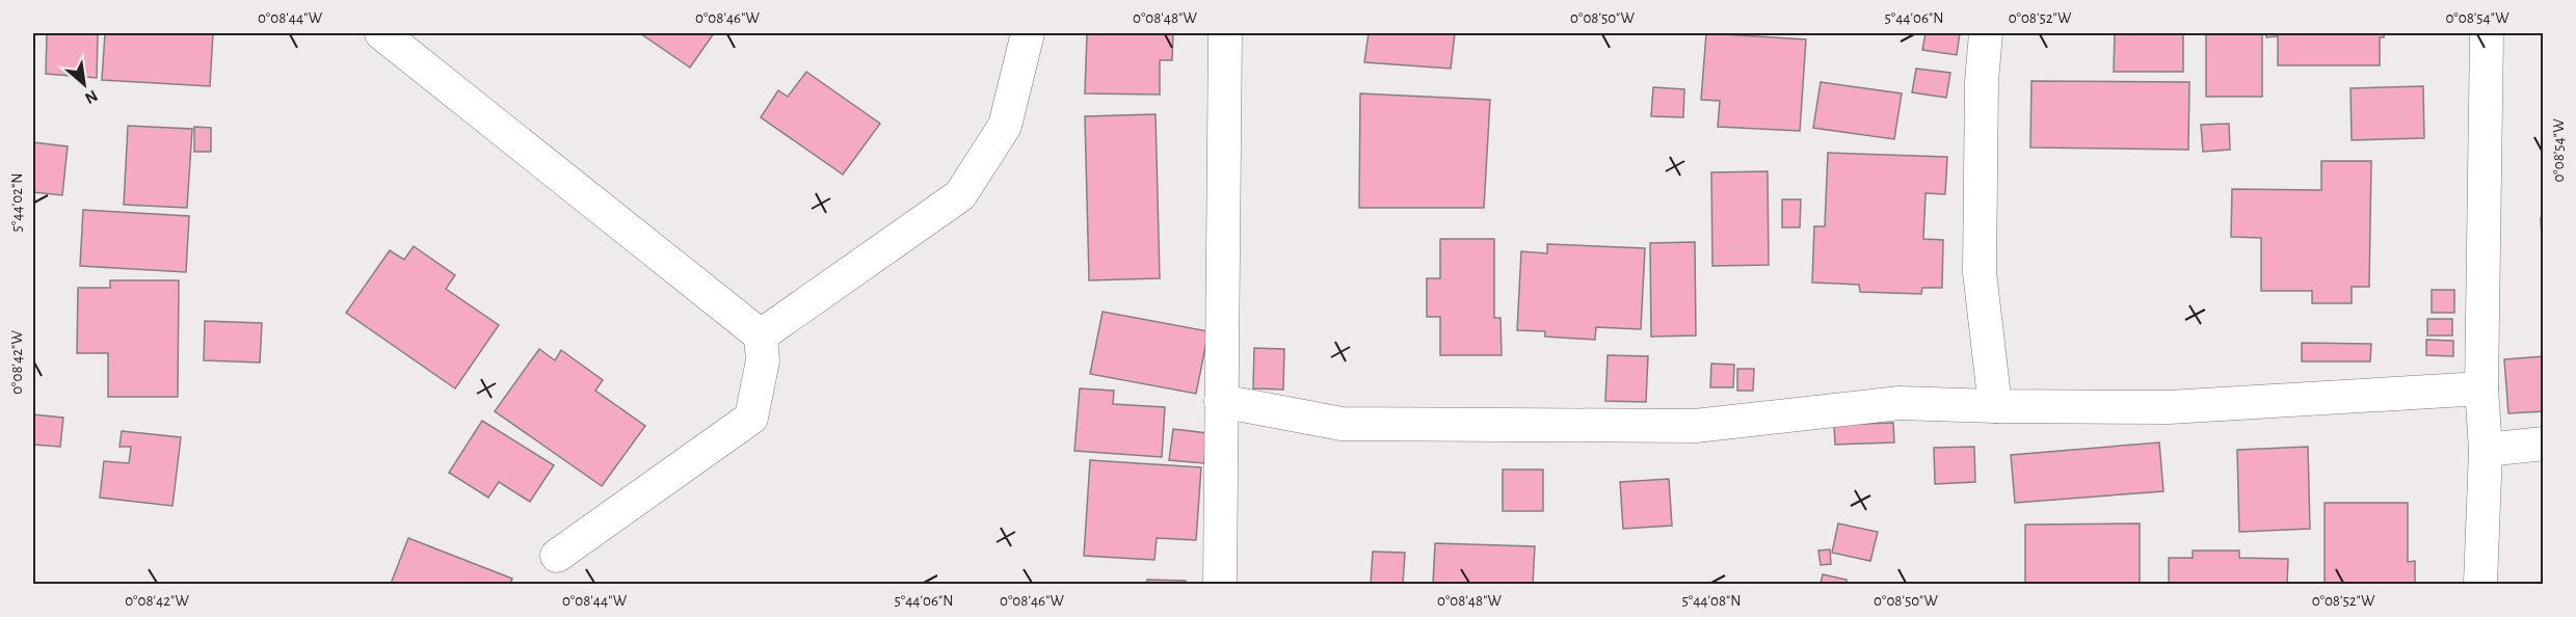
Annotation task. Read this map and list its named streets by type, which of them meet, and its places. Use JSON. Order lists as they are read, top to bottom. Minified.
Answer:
{"north":"bottom right","coordinates":["0°08'44\"W","0°08'46\"W","0°08'48\"W","0°08'50\"W","5°44'06\"N","0°08'52\"W","0°08'54\"W","5°44'02\"N","0°08'42\"W","5°44'08\"N"]}
